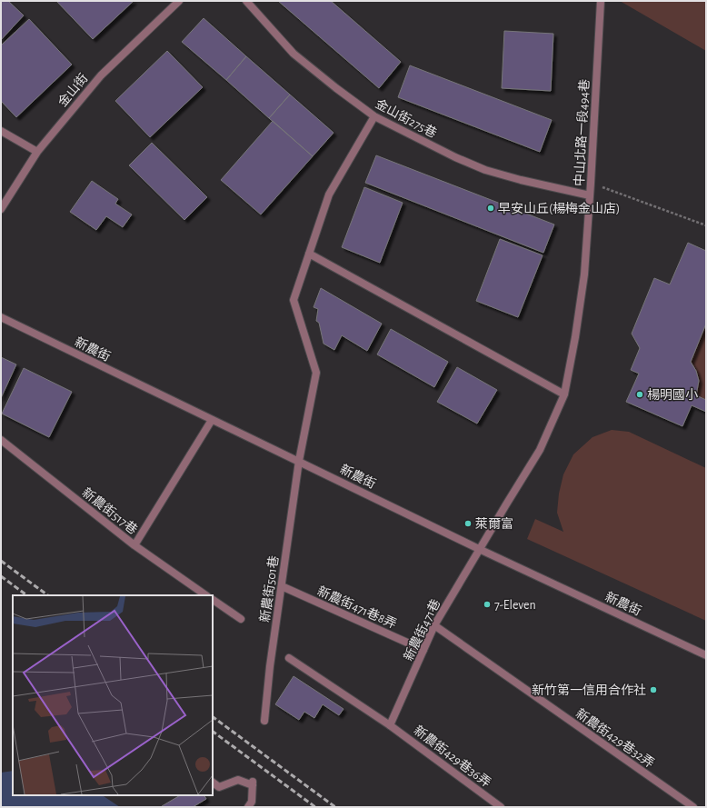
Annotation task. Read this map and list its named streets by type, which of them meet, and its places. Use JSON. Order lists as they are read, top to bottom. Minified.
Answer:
{"streets":{"street":["金山街","金山街275巷","中山北路一段494巷","新農街","新農街517巷","新農街501巷","新農街471巷8弄","新農街471巷","新農街429巷32弄","新農街429巷36弄"]},"crossings":[["金山街275巷","中山北路一段494巷"],["金山街275巷","新農街501巷"],["中山北路一段494巷","新農街"],["中山北路一段494巷","新農街471巷"],["新農街","新農街501巷"],["新農街","新農街471巷"],["新農街501巷","新農街471巷8弄"],["新農街471巷8弄","新農街471巷"],["新農街471巷","新農街429巷32弄"],["新農街471巷","新農街429巷36弄"]],"places":["早安山丘(楊梅金山店)","楊明國小","萊爾富","7-Eleven","新竹第一信用合作社"]}
